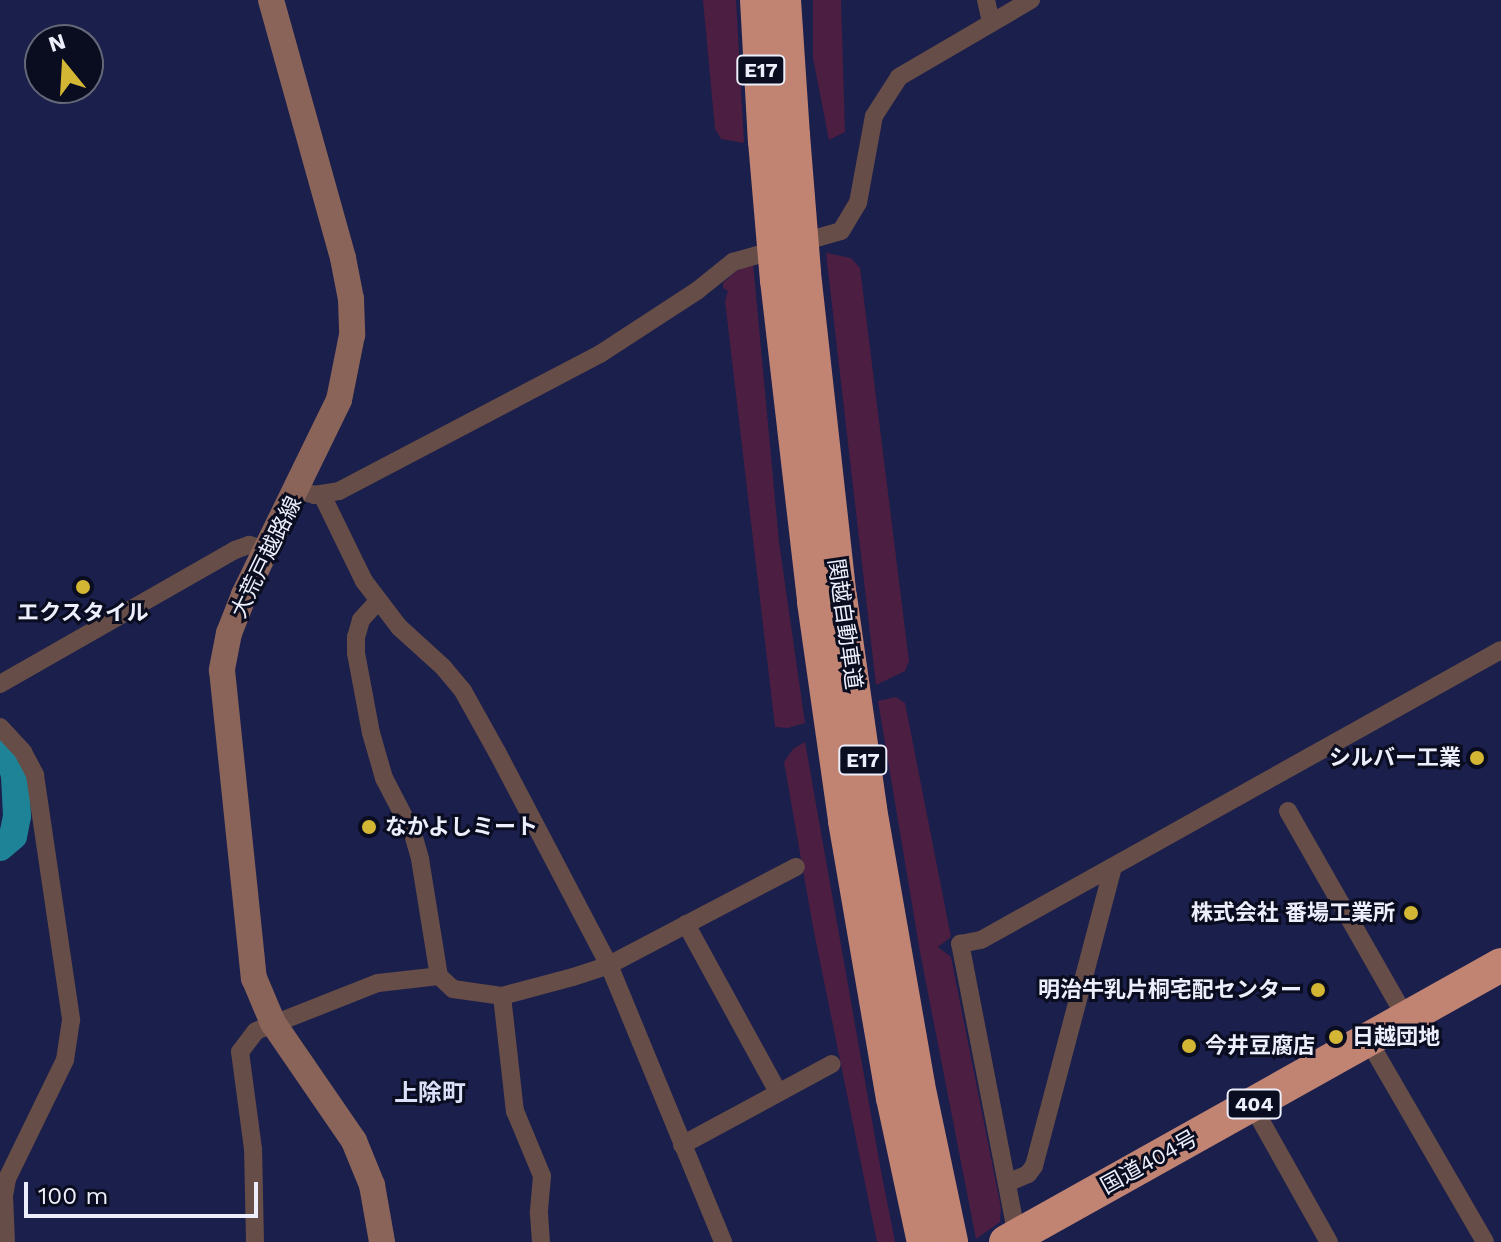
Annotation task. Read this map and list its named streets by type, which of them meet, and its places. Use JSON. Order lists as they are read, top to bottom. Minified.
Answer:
{"streets":{"highway":["E17","関越自動車道","404","国道404号"],"main road":["大荒戸越路線"]},"districts":["上除町"],"places":["エクスタイル","シルバー工業","なかよしミート","株式会社 番場工業所","明治牛乳片桐宅配センター","日越団地","今井豆腐店"],"scale_bar":"100 m","north":"top"}
